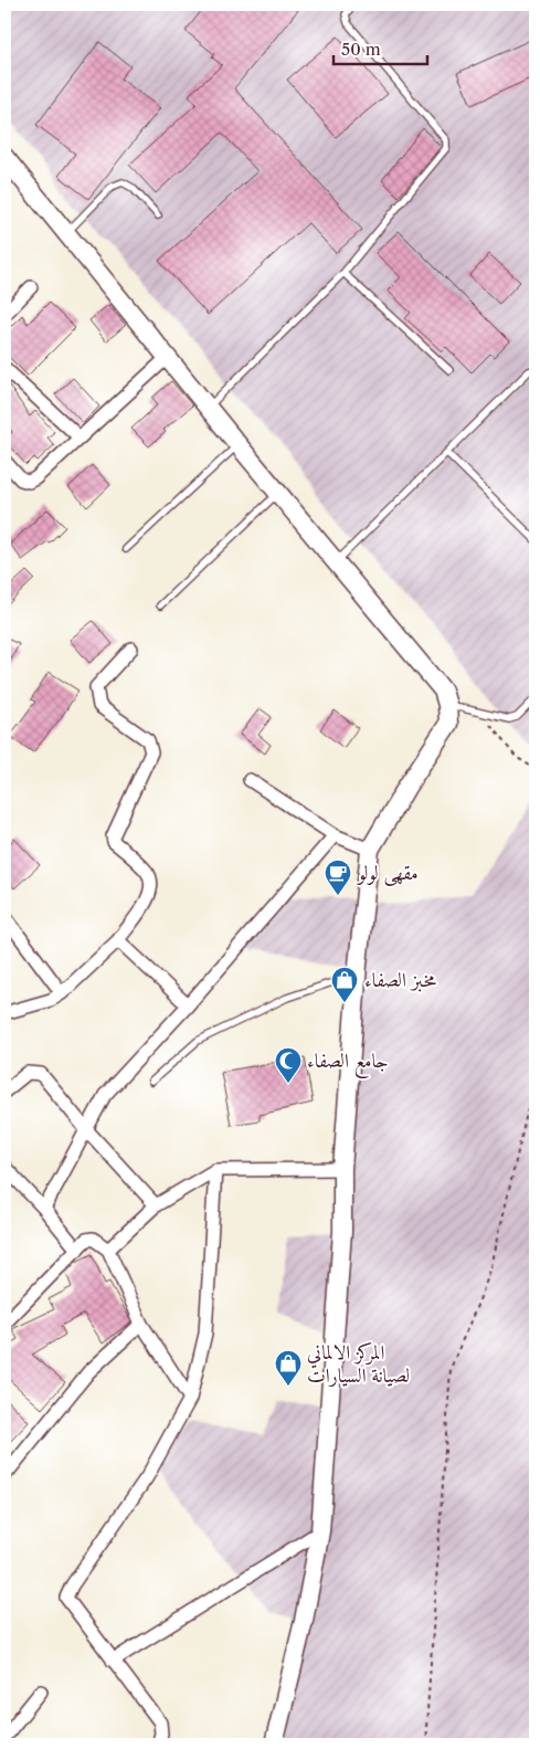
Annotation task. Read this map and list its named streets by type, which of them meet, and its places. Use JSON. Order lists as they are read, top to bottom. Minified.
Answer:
{"places":{"cafe":["مقهى لولو"],"shop":["مخبز الصفاء","المركز الالماني لصيانة السيارات"],"mosque":["جامع الصفاء"]},"scale_bar":"50 m"}
